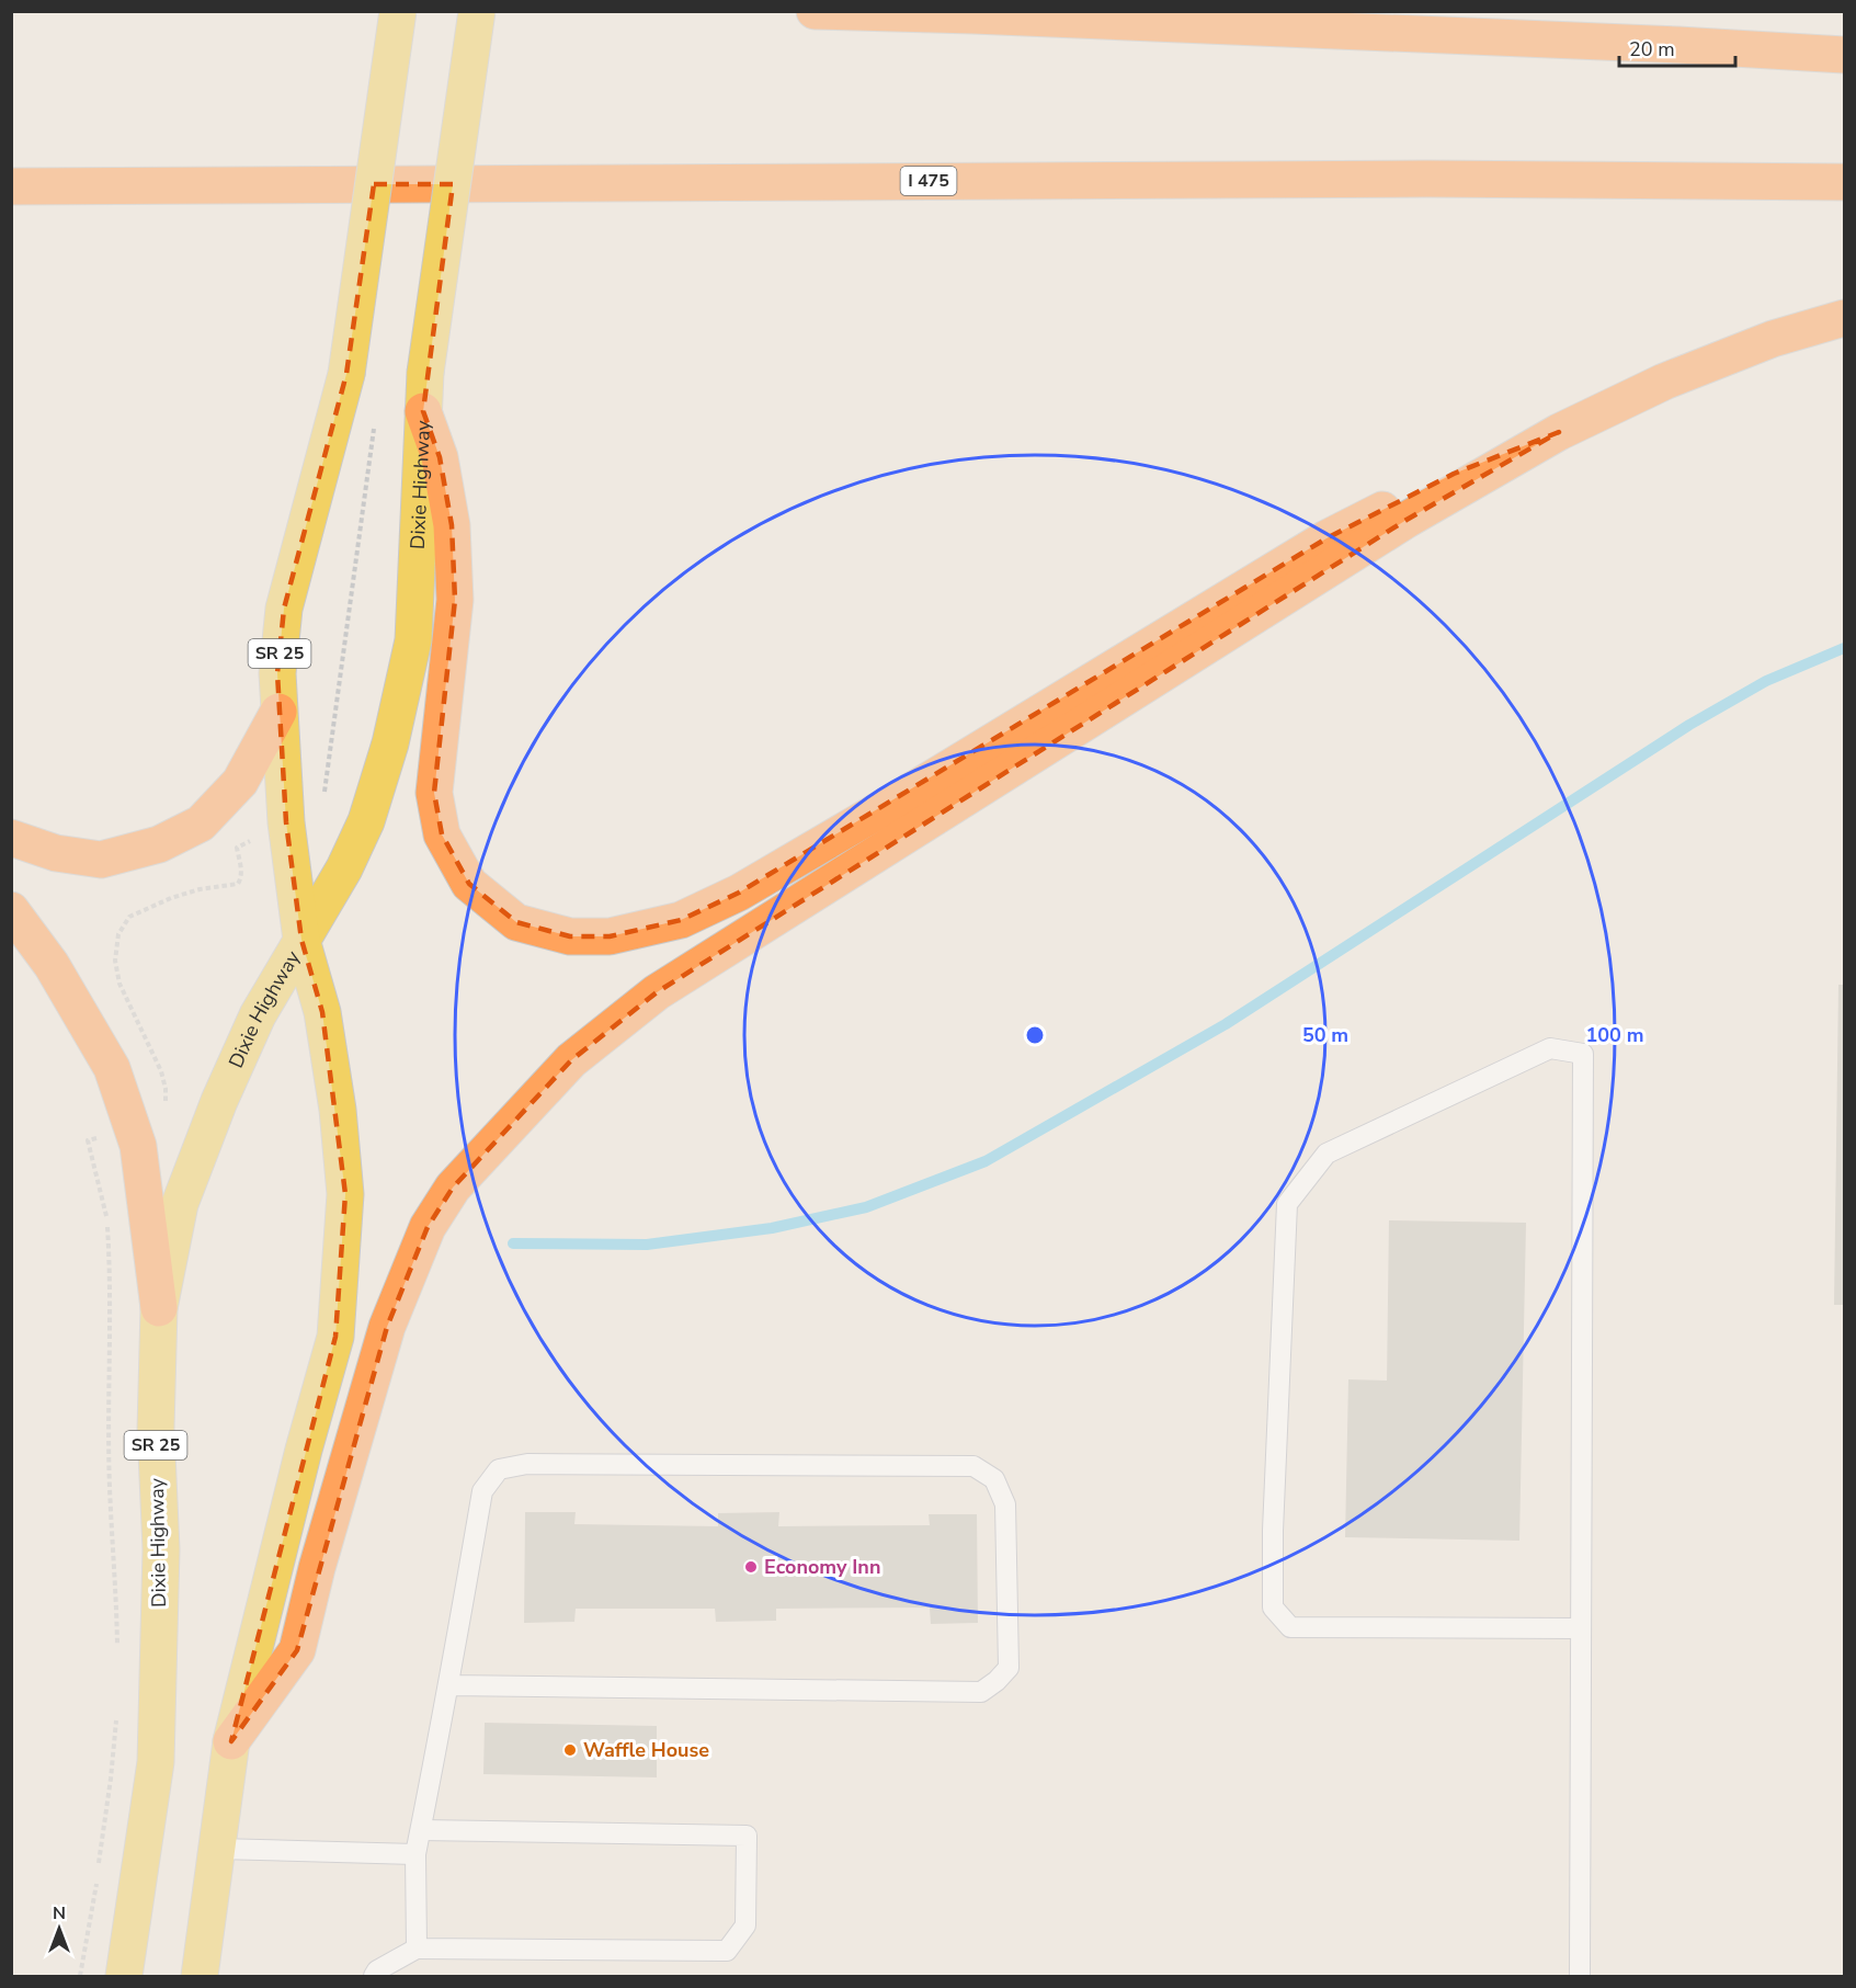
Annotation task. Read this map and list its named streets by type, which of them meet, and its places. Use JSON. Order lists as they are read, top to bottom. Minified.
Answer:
{"streets":{"highway":["I 475"],"main road":["Dixie Highway","SR 25"]},"places":["Economy Inn","Waffle House"],"scale_bar":"20 m","north":"top","rings":["50 m","100 m"]}
